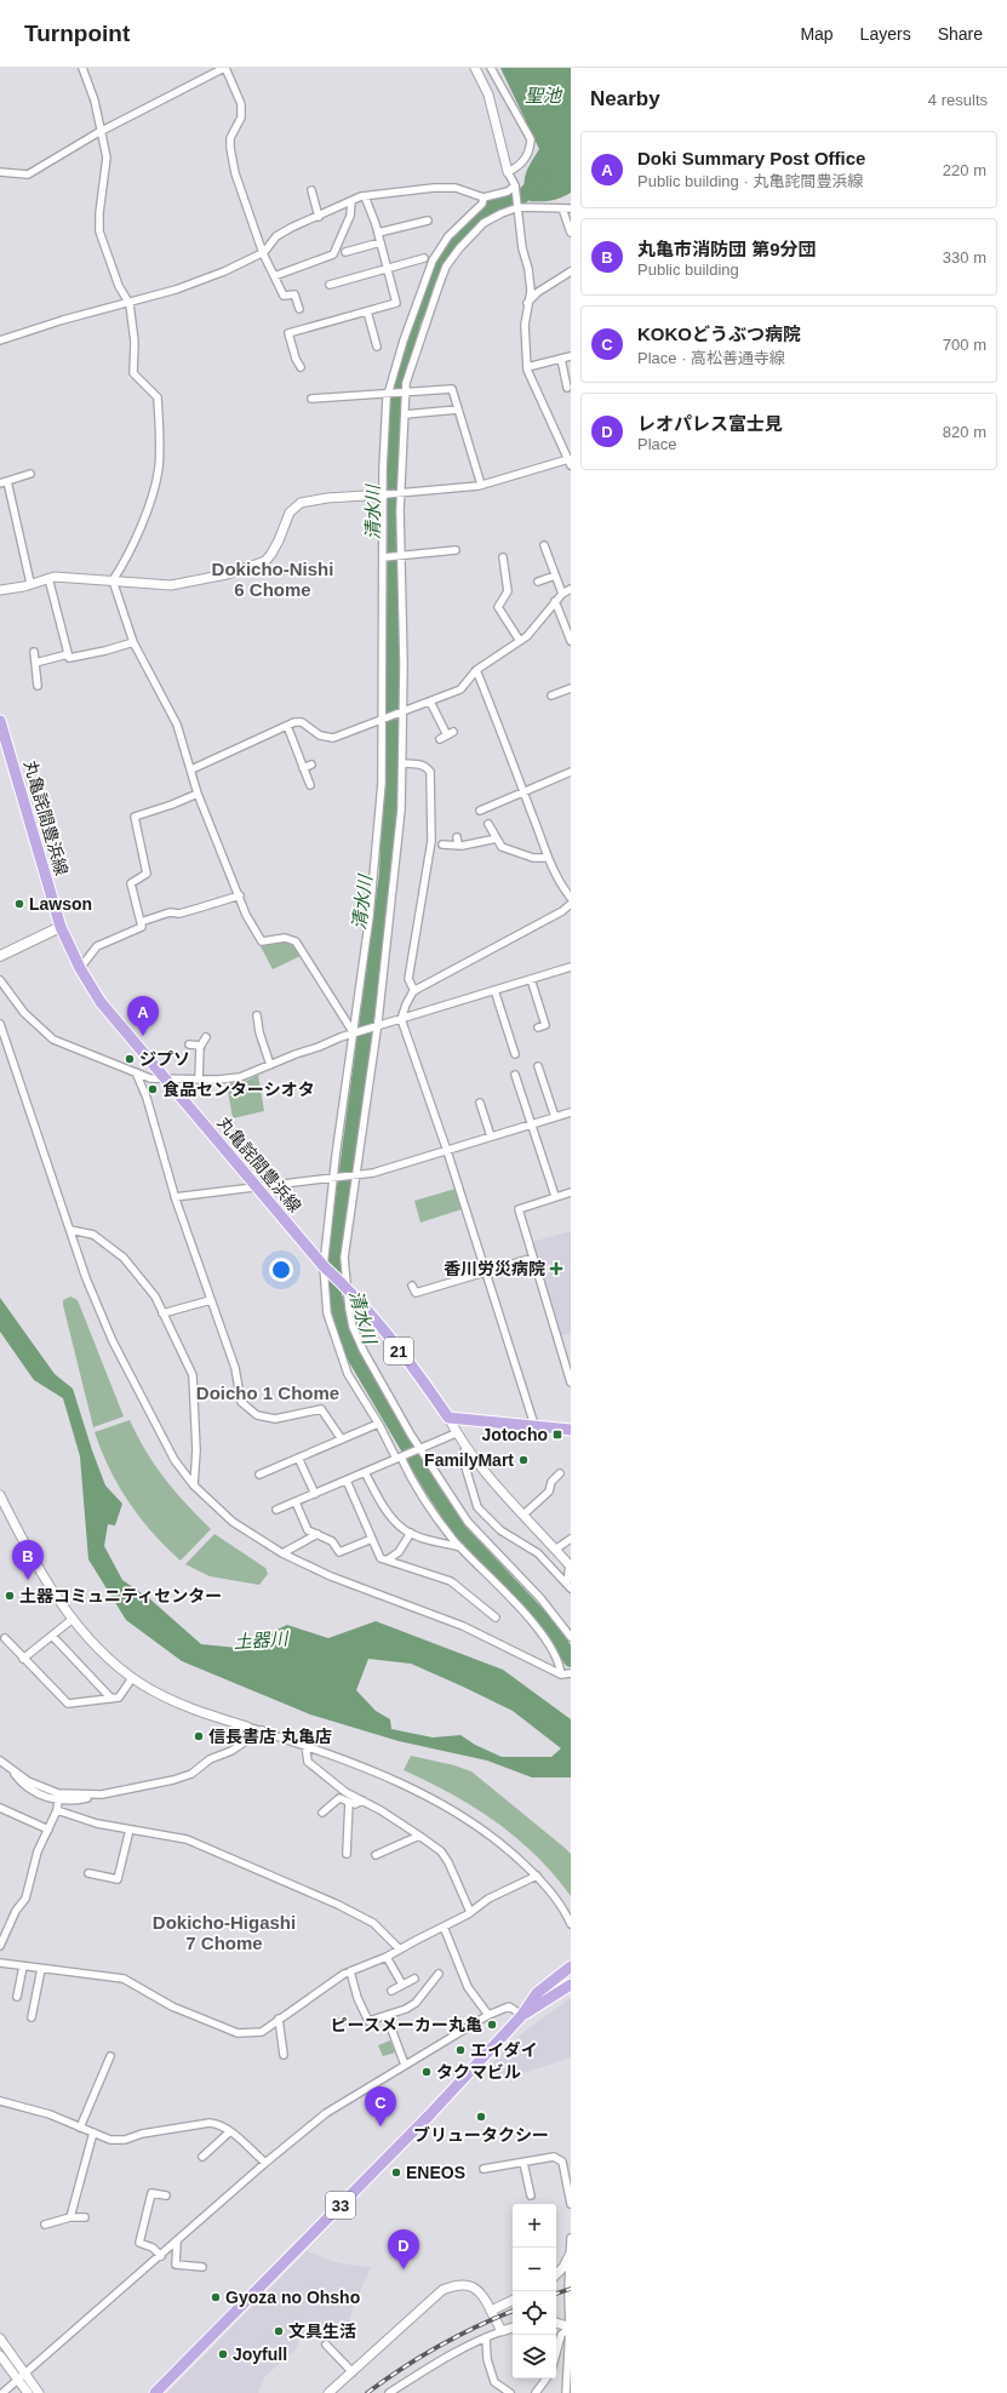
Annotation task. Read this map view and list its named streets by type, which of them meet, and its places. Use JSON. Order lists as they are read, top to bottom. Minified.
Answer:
{"streets":{"main road":["丸亀詫間豊浜線","21","33"]},"districts":["Dokicho-Nishi 6 Chome","Doicho 1 Chome","Dokicho-Higashi 7 Chome"],"water":["聖池","清水川","土器川"],"places":{"other":["Lawson","ジプソ","食品センターシオタ","FamilyMart","土器コミュニティセンター","信長書店 丸亀店","ピースメーカー丸亀","エイダイ","タクマビル","ブリュータクシー","ENEOS","Gyoza no Ohsho","文具生活","Joyfull"],"health":["香川労災病院"],"transit":["Jotocho"]},"page":{"header":"Turnpoint","nav":["Map","Layers","Share"],"heading":["Nearby","4 results"],"list":[{"mark":"A","name":"Doki Summary Post Office","note":"Public building · 丸亀詫間豊浜線","value":"220 m"},{"mark":"B","name":"丸亀市消防団 第9分団","note":"Public building","value":"330 m"},{"mark":"C","name":"KOKOどうぶつ病院","note":"Place · 高松善通寺線","value":"700 m"},{"mark":"D","name":"レオパレス富士見","note":"Place","value":"820 m"}],"pins":["A","B","C","D"],"map_buttons":["+","−"]}}
